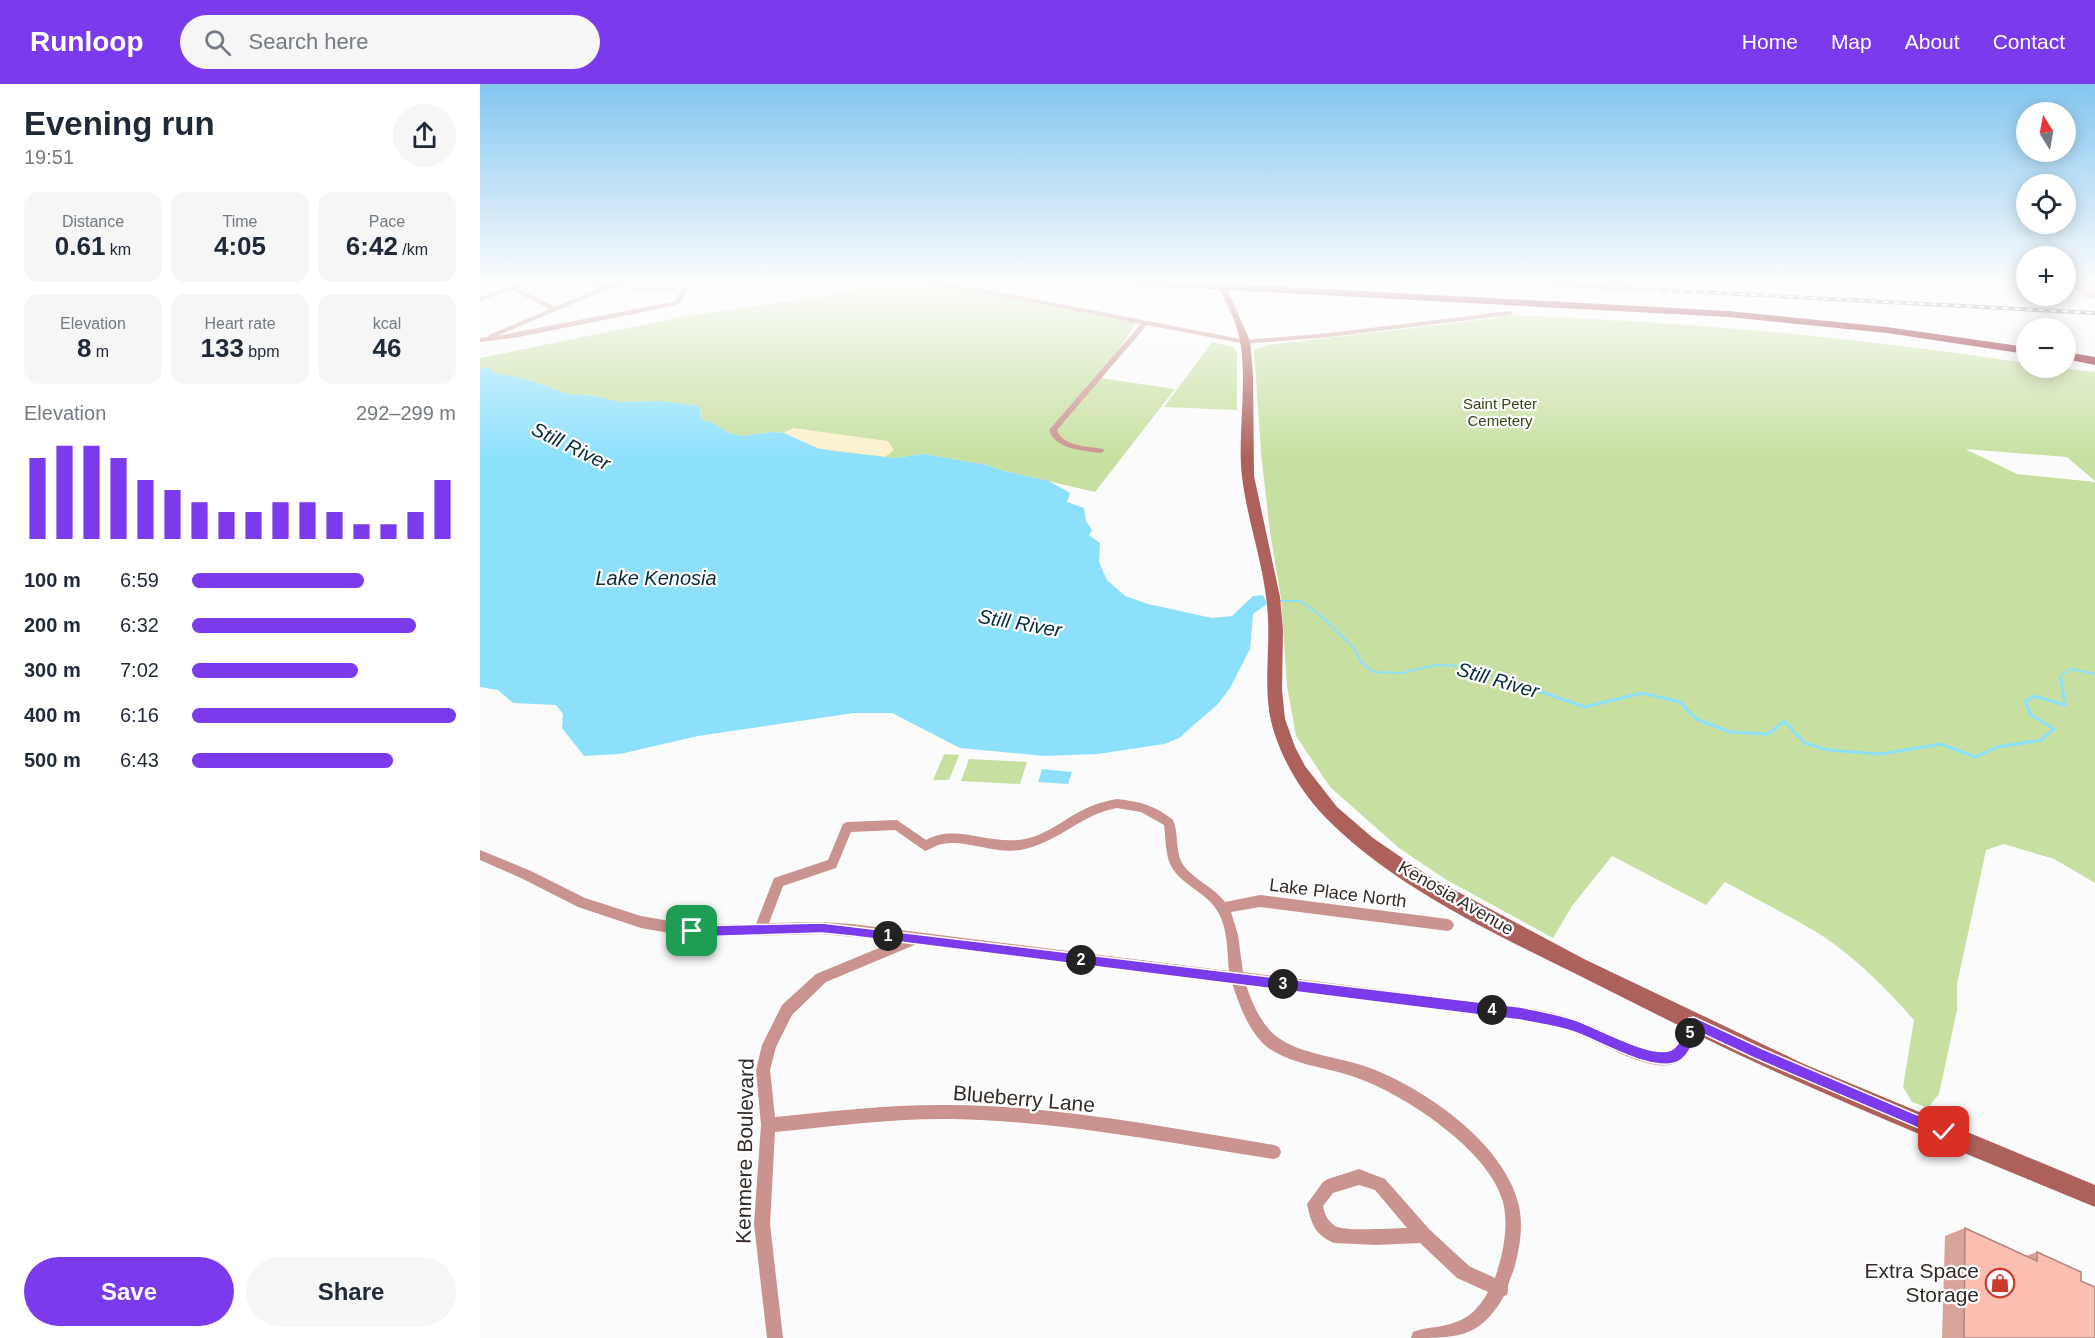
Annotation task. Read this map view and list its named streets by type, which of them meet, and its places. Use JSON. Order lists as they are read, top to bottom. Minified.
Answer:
{"streets":{"street":["Lake Place North","Kenosia Avenue","Blueberry Lane","Kenmere Boulevard"]},"crossings":[["Blueberry Lane","Kenmere Boulevard"]],"water":["Still River","Lake Kenosia"],"parks":["Saint Peter Cemetery"],"places":{"shop":["Extra Space Storage"]},"north":"top","page":{"header":"Runloop","search":"Search here","nav":["Home","Map","About","Contact"],"heading":["Evening run","19:51"],"map_buttons":["+","−"],"stats":[["Distance","0.61 km"],["Time","4:05"],["Pace","6:42 /km"],["Elevation","8 m"],["Heart rate","133 bpm"],["kcal","46"]],"chart":["Elevation","292–299 m"],"list":[{"name":"100 m","note":"6:59"},{"name":"200 m","note":"6:32"},{"name":"300 m","note":"7:02"},{"name":"400 m","note":"6:16"},{"name":"500 m","note":"6:43"}],"pins":["1","2","3","4","5"],"buttons":["Save","Share"]}}
